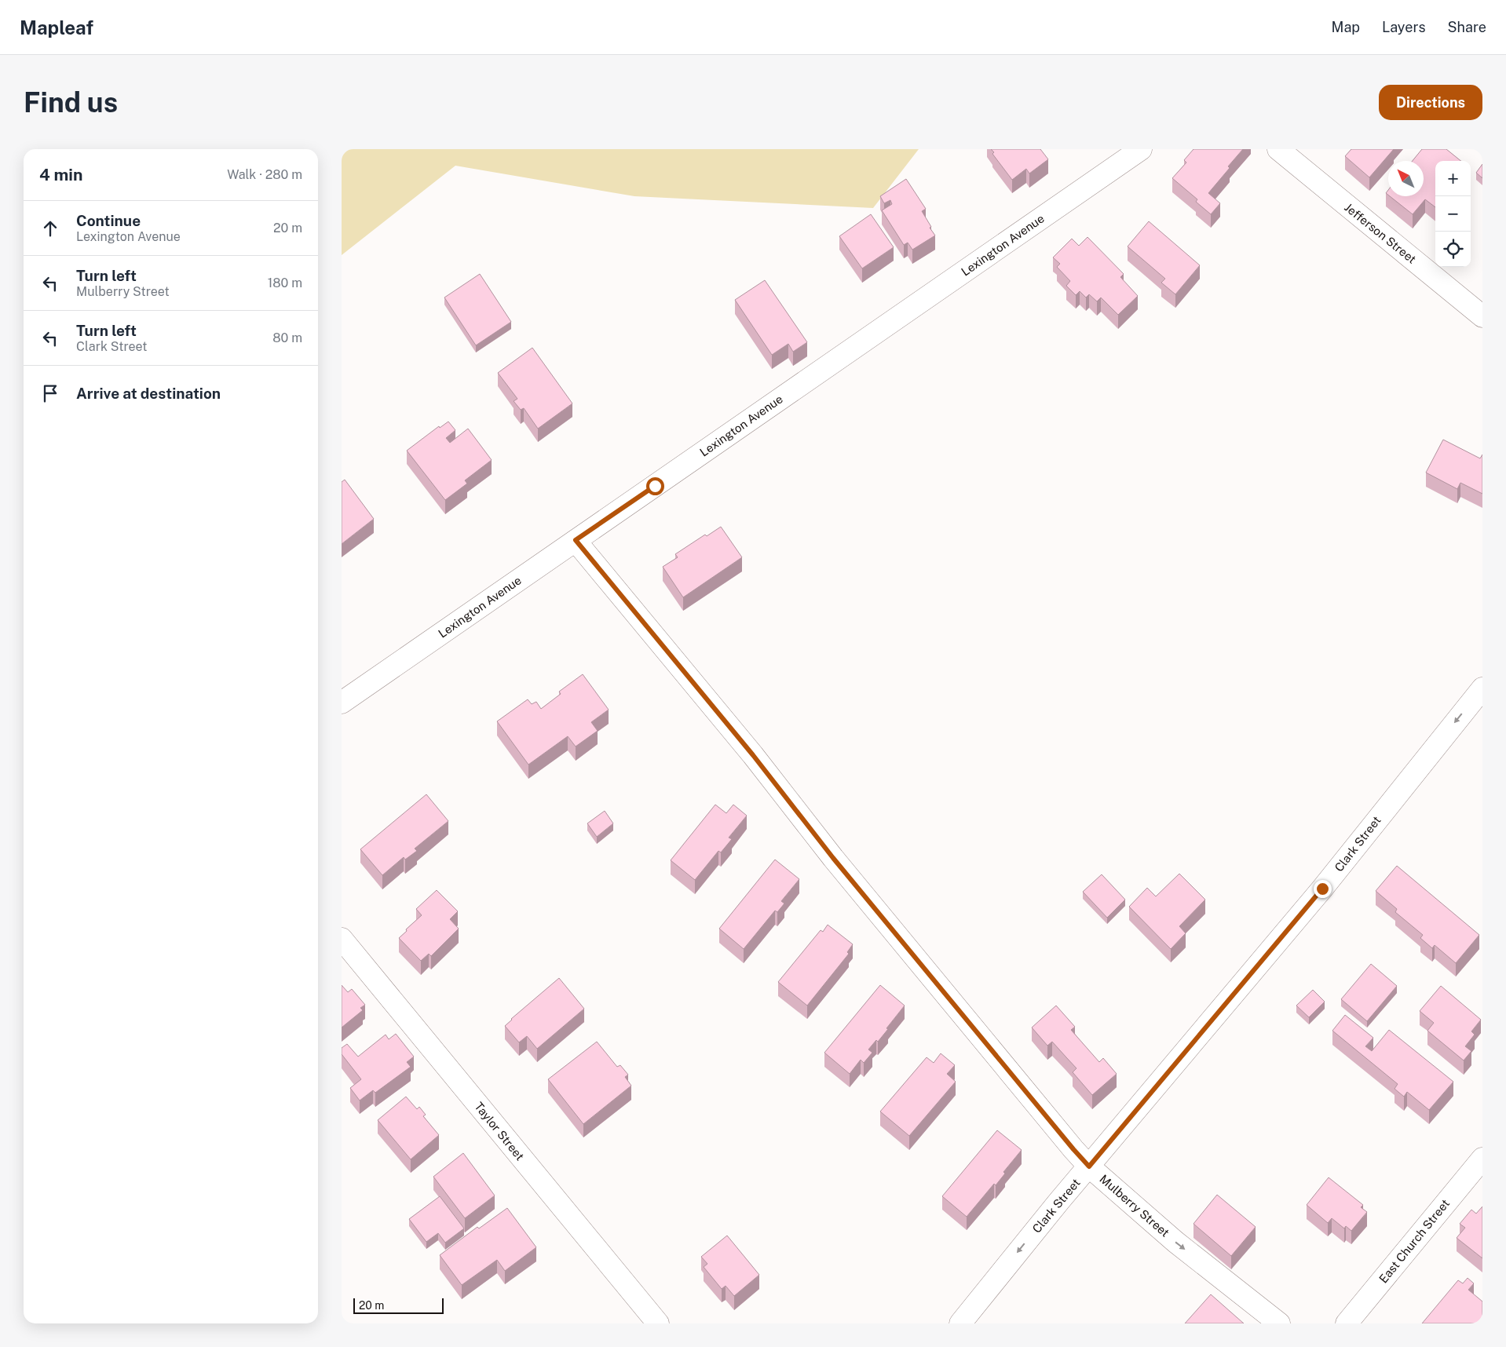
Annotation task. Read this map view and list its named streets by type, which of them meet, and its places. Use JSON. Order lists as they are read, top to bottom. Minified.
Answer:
{"streets":{"street":["Jefferson Street","Lexington Avenue","Clark Street","Taylor Street","Mulberry Street","East Church Street"]},"crossings":[["Lexington Avenue","Mulberry Street"],["Clark Street","Mulberry Street"]],"one_way":["Clark Street"],"scale_bar":"20 m","north":"top left","page":{"header":"Mapleaf","nav":["Map","Layers","Share"],"buttons":"Directions","title":"Find us","heading":["4 min","Walk · 280 m"],"map_buttons":["+","−"],"list":[["Continue","Lexington Avenue","20 m"],["Turn left","Mulberry Street","180 m"],["Turn left","Clark Street","80 m"],"Arrive at destination"],"scale":"20 m"}}
